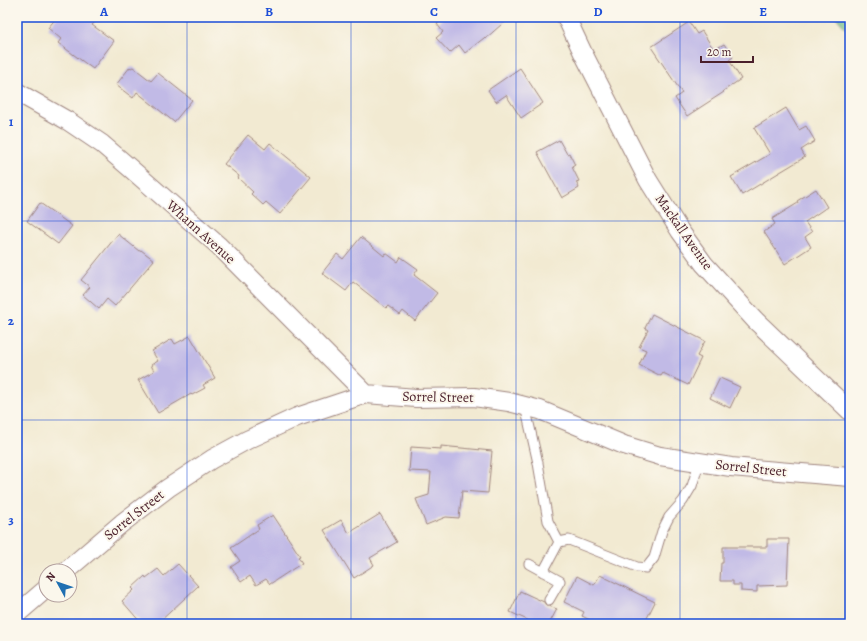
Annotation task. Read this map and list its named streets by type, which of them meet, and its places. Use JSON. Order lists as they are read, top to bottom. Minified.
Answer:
{"streets":{"street":["Whann Avenue","Mackall Avenue","Sorrel Street"]},"crossings":[["Whann Avenue","Sorrel Street"]],"scale_bar":"20 m","north":"top left","grid":{"columns":["A","B","C","D","E"],"rows":["1","2","3"]}}
